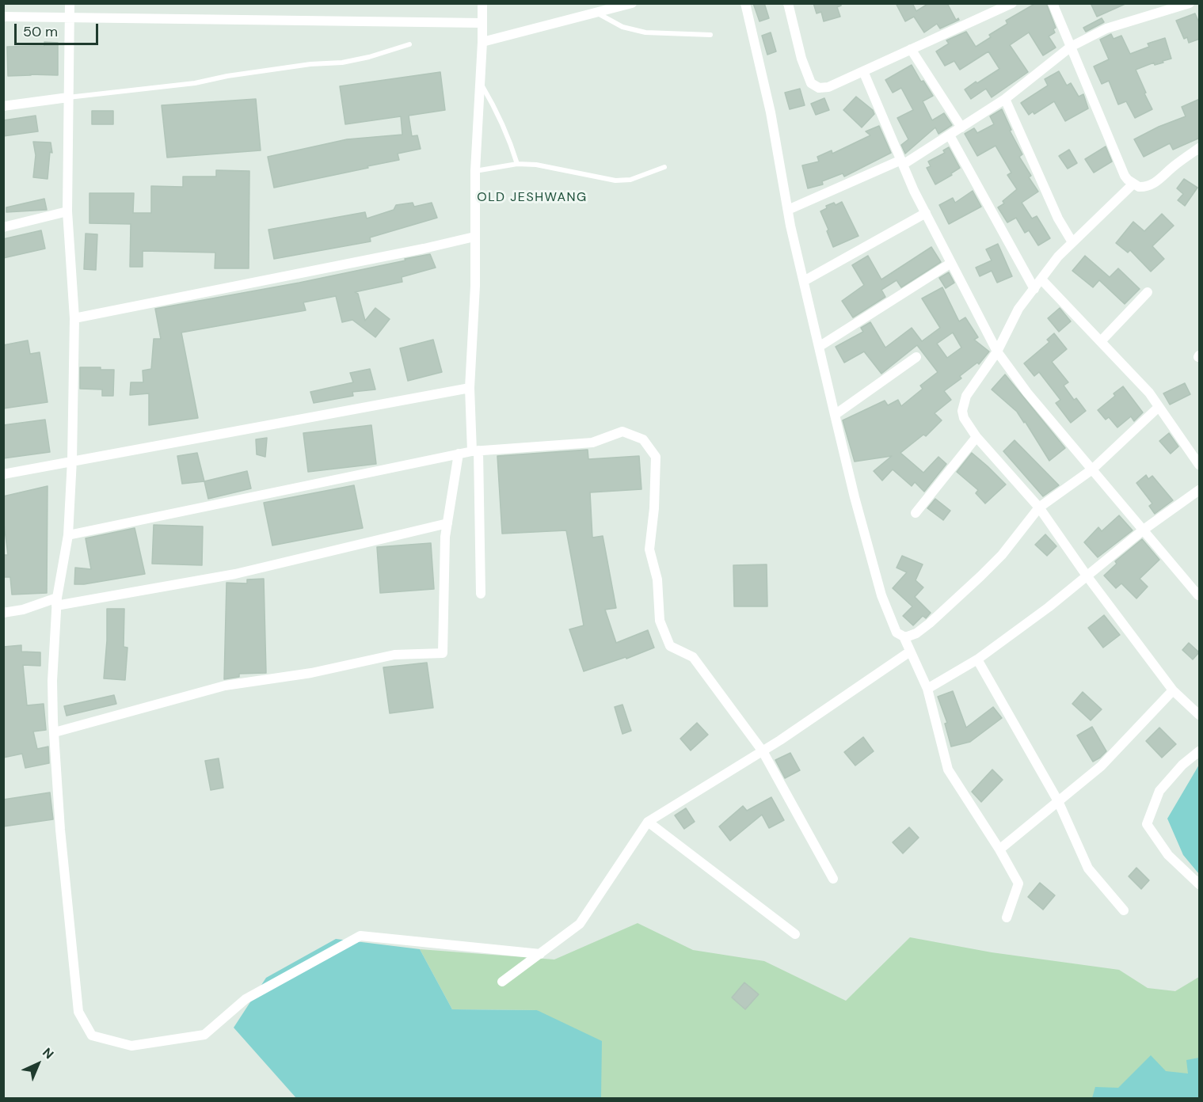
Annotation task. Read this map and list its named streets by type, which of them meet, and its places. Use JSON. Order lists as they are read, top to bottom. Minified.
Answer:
{"districts":["OLD JESHWANG"],"scale_bar":"50 m","north":"top right"}
